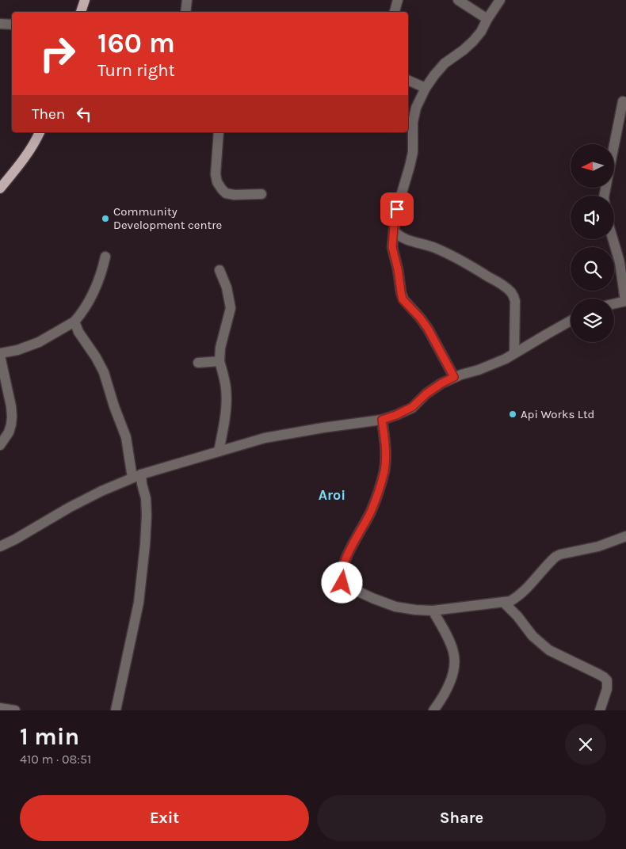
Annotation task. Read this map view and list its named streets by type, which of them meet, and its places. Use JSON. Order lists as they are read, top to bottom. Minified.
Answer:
{"districts":["Aroi"],"places":["Community Development centre","Api Works Ltd"],"north":"left","page":{"turn":["160 m","Turn right"],"then":"Then","heading":["1 min","410 m · 08:51"],"buttons":["Exit","Share"]}}
